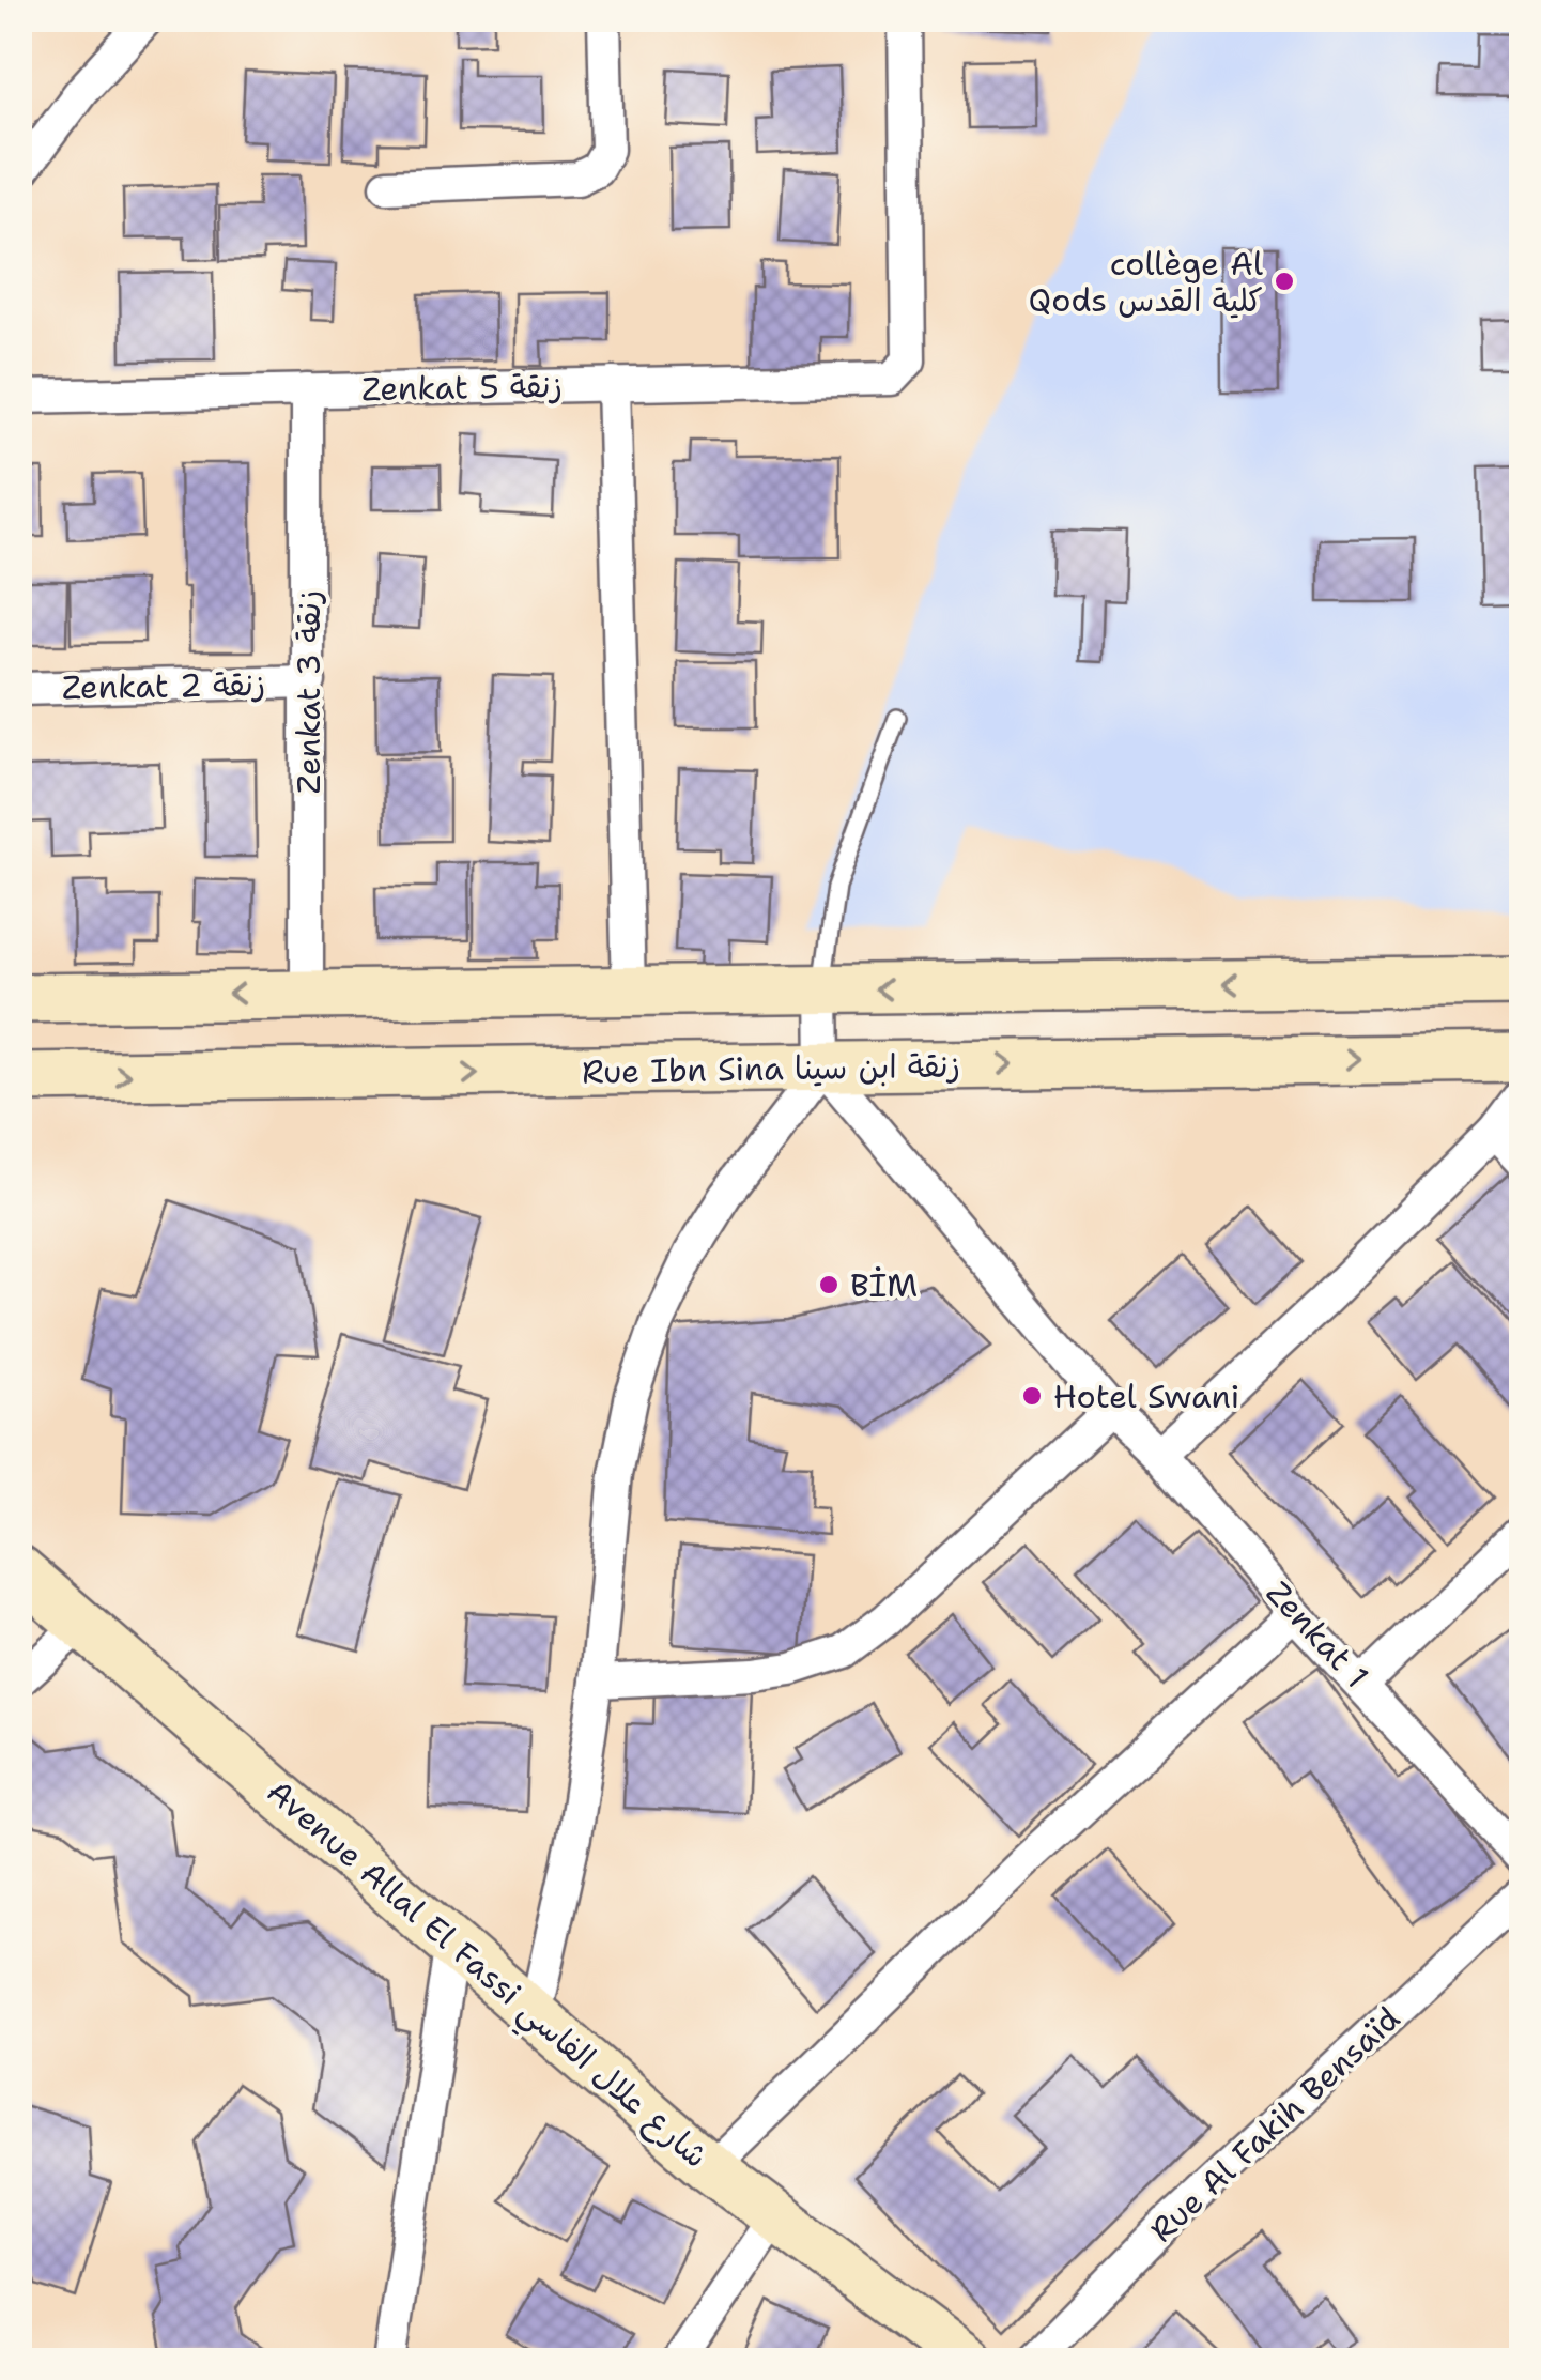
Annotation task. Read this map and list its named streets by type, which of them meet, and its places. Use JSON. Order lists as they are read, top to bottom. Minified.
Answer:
{"streets":{"main road":["Rue Ibn Sina زنقة ابن سينا","Avenue Allal El Fassi شارع علال الفاسي"],"street":["Zenkat 5 زنقة","Zenkat 2 زنقة","Zenkat 3 زنقة","Zenkat 1","Rue Al Fakih Bensaïd"]},"crossings":[["Zenkat 5 زنقة","Zenkat 3 زنقة"],["Zenkat 2 زنقة","Zenkat 3 زنقة"],["Rue Ibn Sina زنقة ابن سينا","Zenkat 1"]],"places":["collège Al Qods كلية القدس","BİM","Hotel Swani"]}
